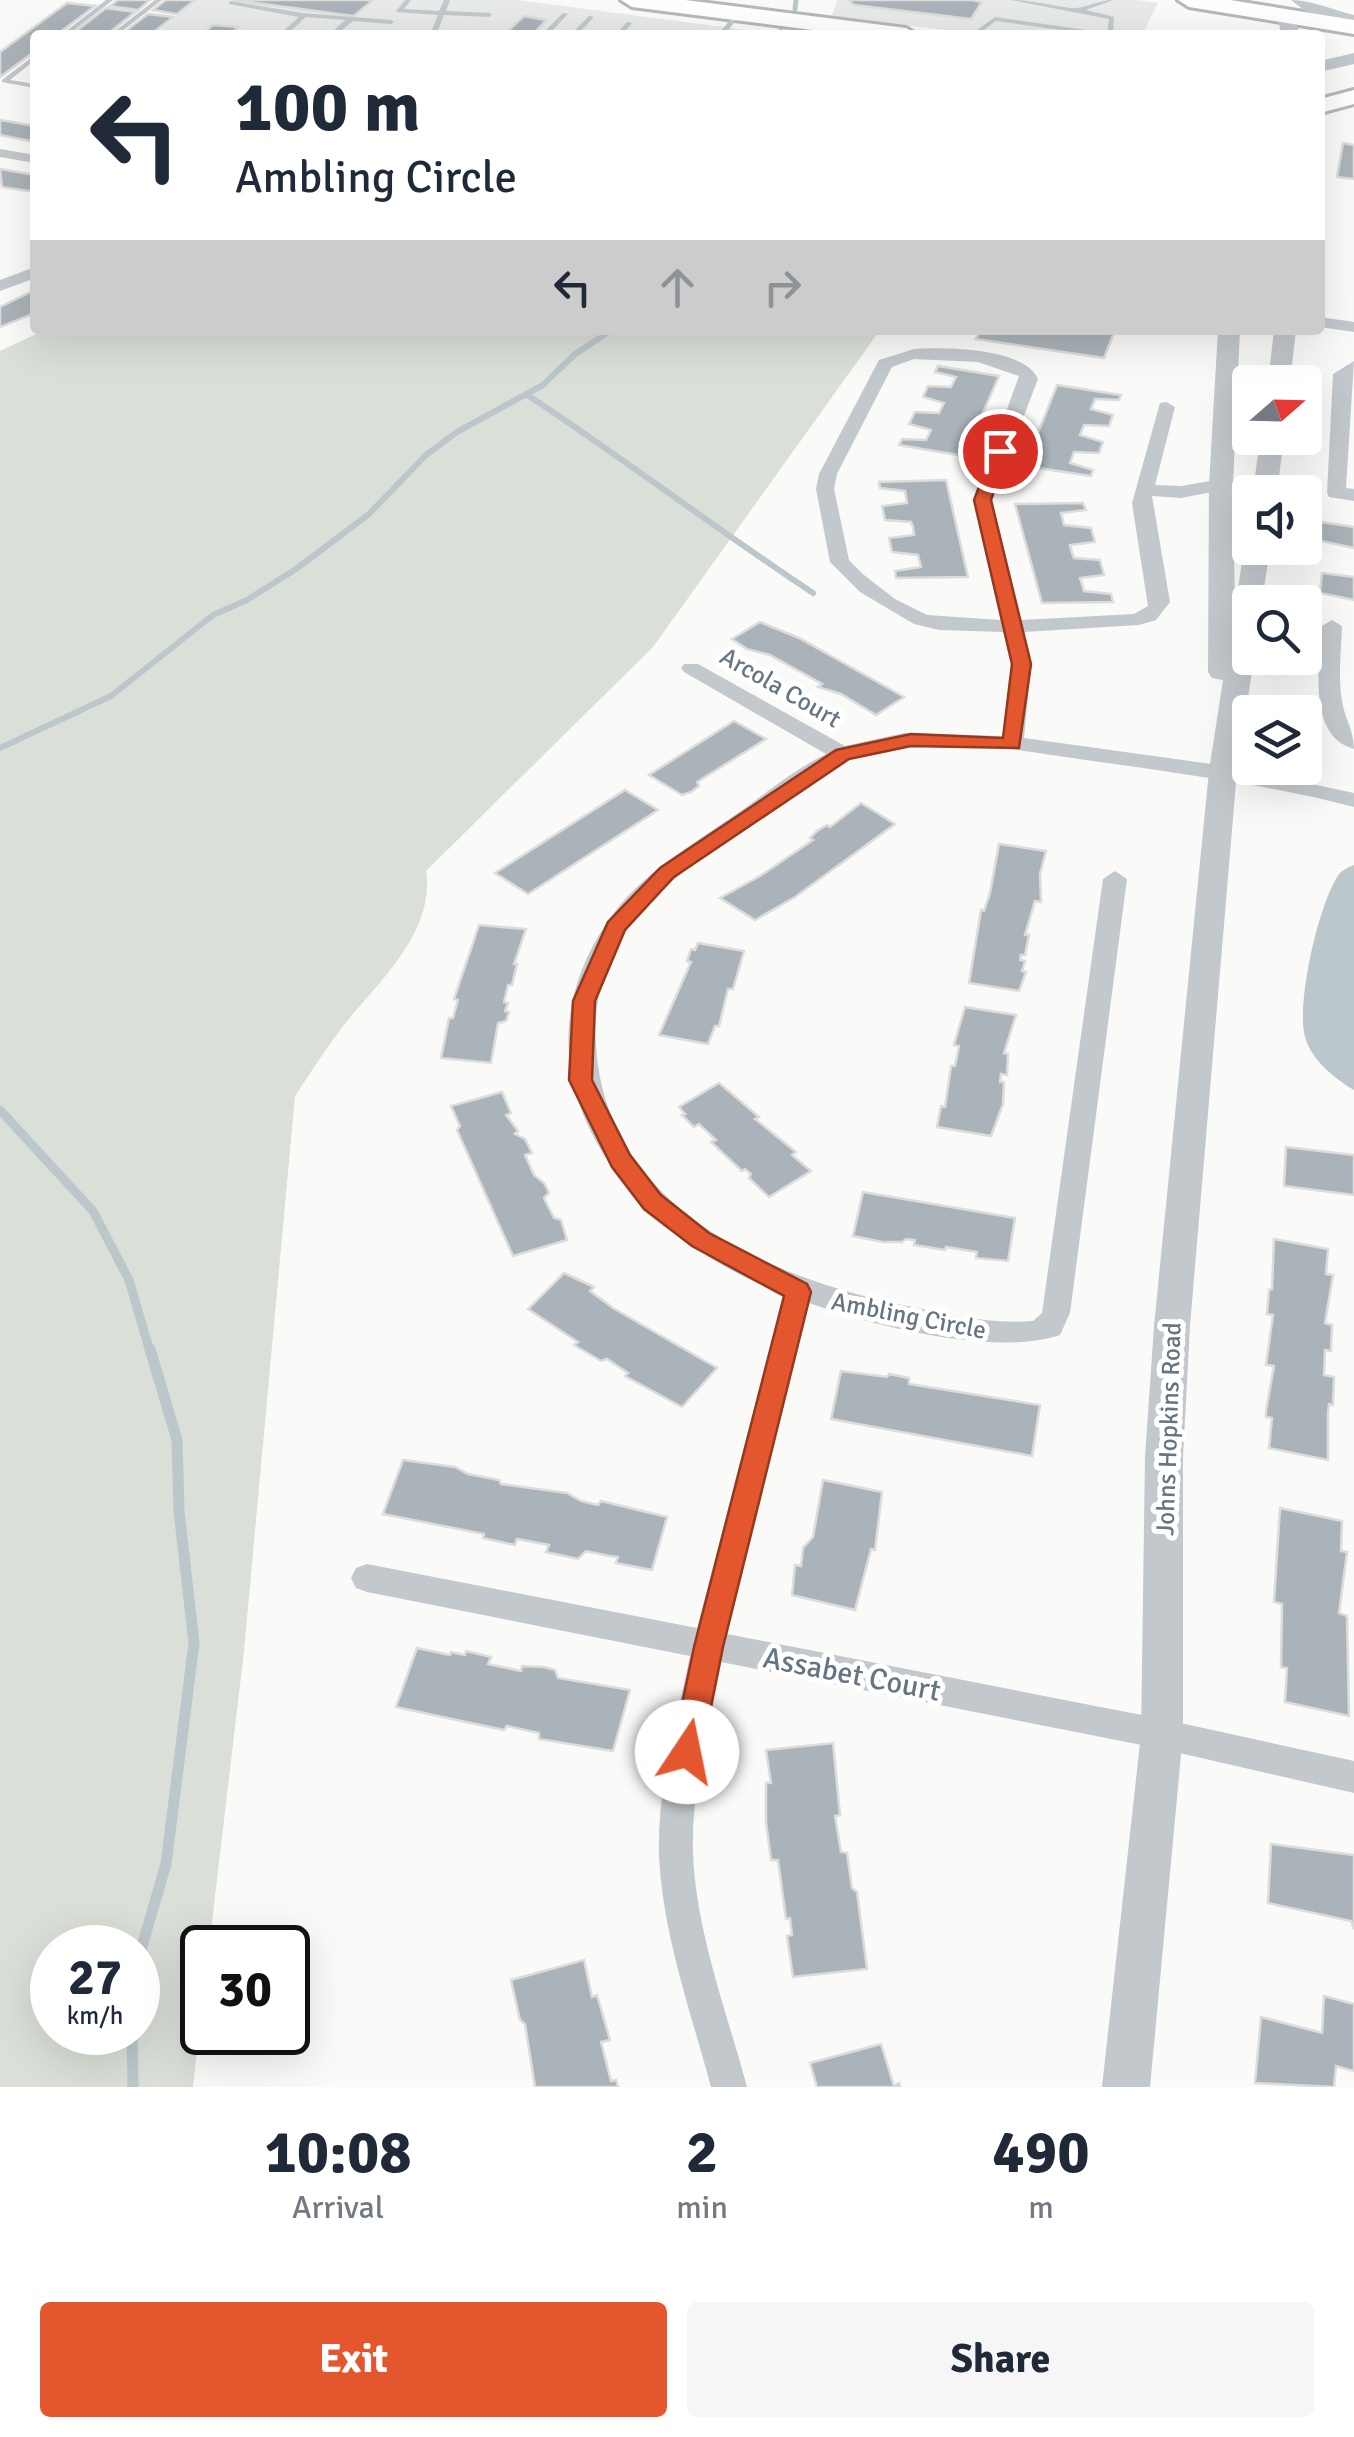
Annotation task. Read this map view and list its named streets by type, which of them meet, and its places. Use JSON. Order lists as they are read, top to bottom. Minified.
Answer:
{"streets":{"street":["Arcola Court","Ambling Circle","Johns Hopkins Road","Assabet Court"]},"crossings":[["Arcola Court","Ambling Circle"],["Ambling Circle","Johns Hopkins Road"],["Johns Hopkins Road","Assabet Court"]],"north":"right","page":{"turn":["100 m","Ambling Circle"],"speed":"27 km/h","limit":"30","eta":["10:08","Arrival","2","min","490","m"],"buttons":["Exit","Share"]}}
